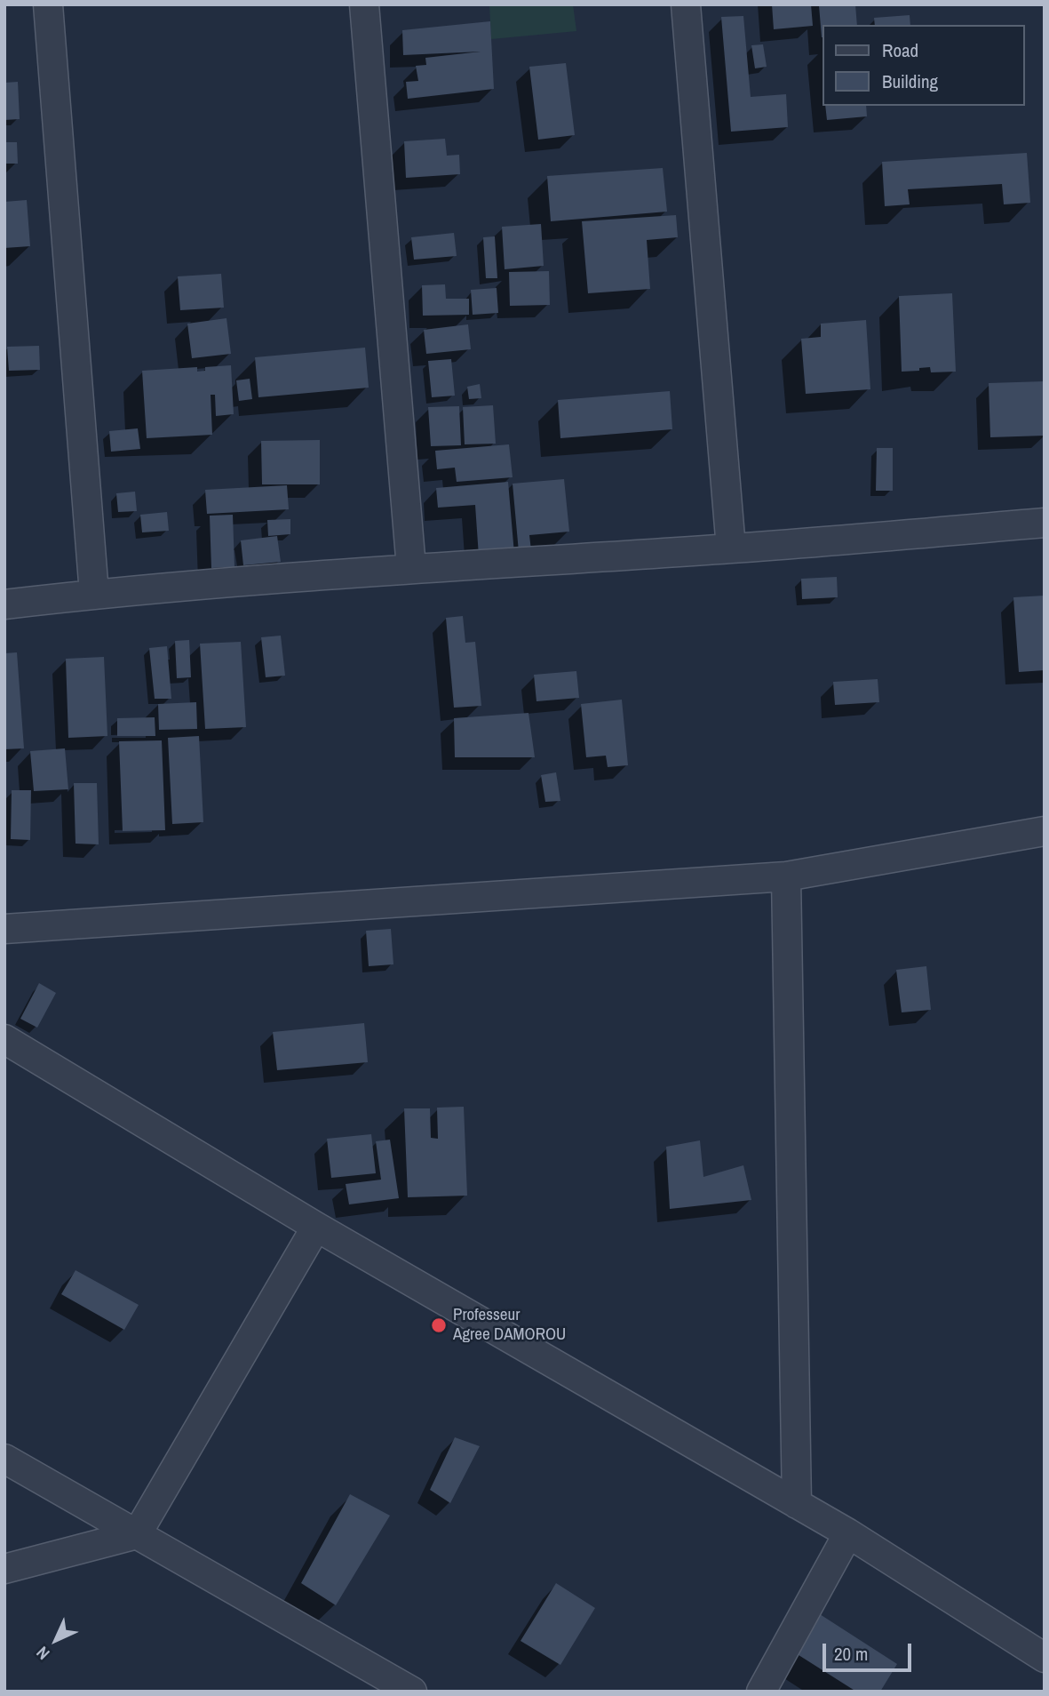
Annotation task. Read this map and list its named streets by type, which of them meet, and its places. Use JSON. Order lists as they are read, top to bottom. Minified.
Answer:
{"places":["Professeur Agree DAMOROU"],"legend":["Road","Building"],"scale_bar":"20 m","north":"bottom left"}
